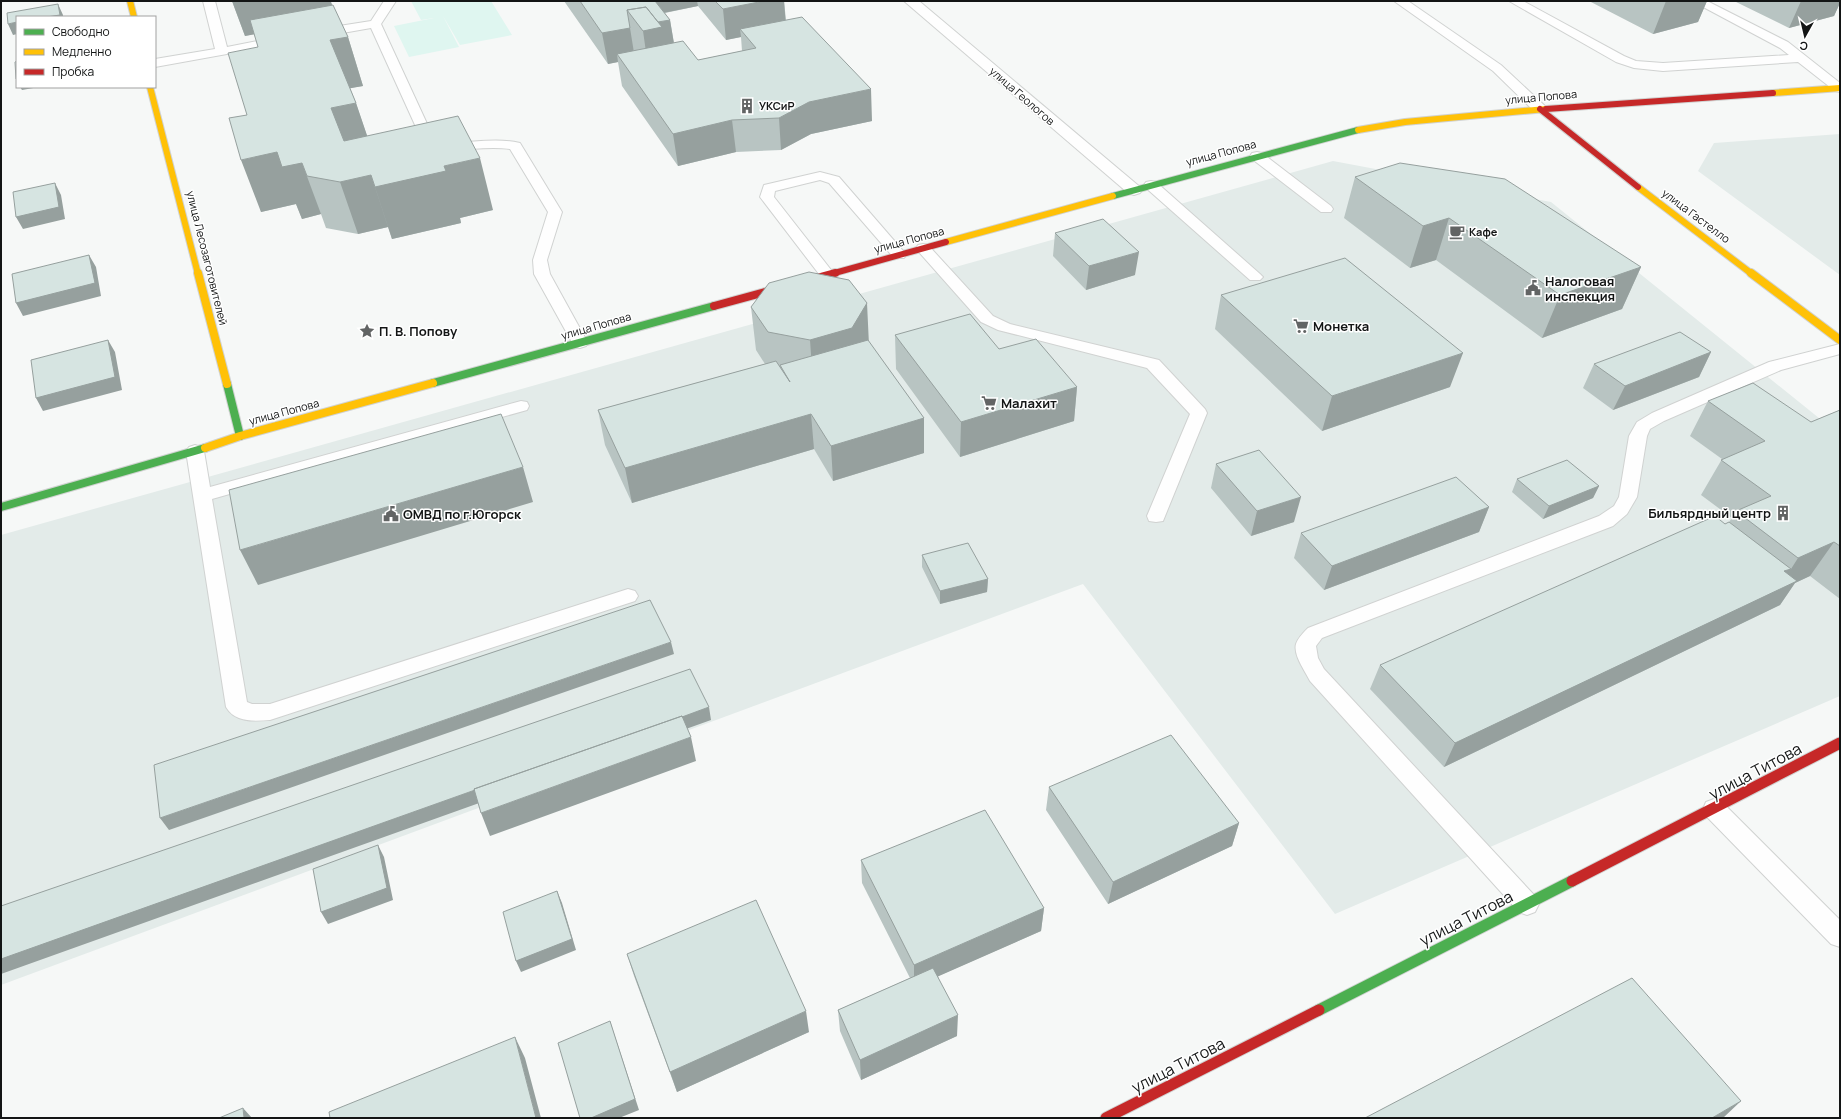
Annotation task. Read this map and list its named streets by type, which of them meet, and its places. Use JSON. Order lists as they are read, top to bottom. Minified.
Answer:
{"streets":{"main road":["улица Попова","улица Гастелло","улица Лесозаготовителей","улица Титова"],"street":["улица Геологов"]},"crossings":[["улица Геологов","улица Попова"],["улица Попова","улица Гастелло"],["улица Попова","улица Лесозаготовителей"]],"places":{"building":["УКСиР","Бильярдный центр"],"cafe":["Кафе"],"public building":["Налоговая инспекция","ОМВД по г.Югорск"],"supermarket":["Монетка","Малахит"],"place":["П. В. Попову"]},"legend":["Свободно","Медленно","Пробка"],"north":"bottom"}
